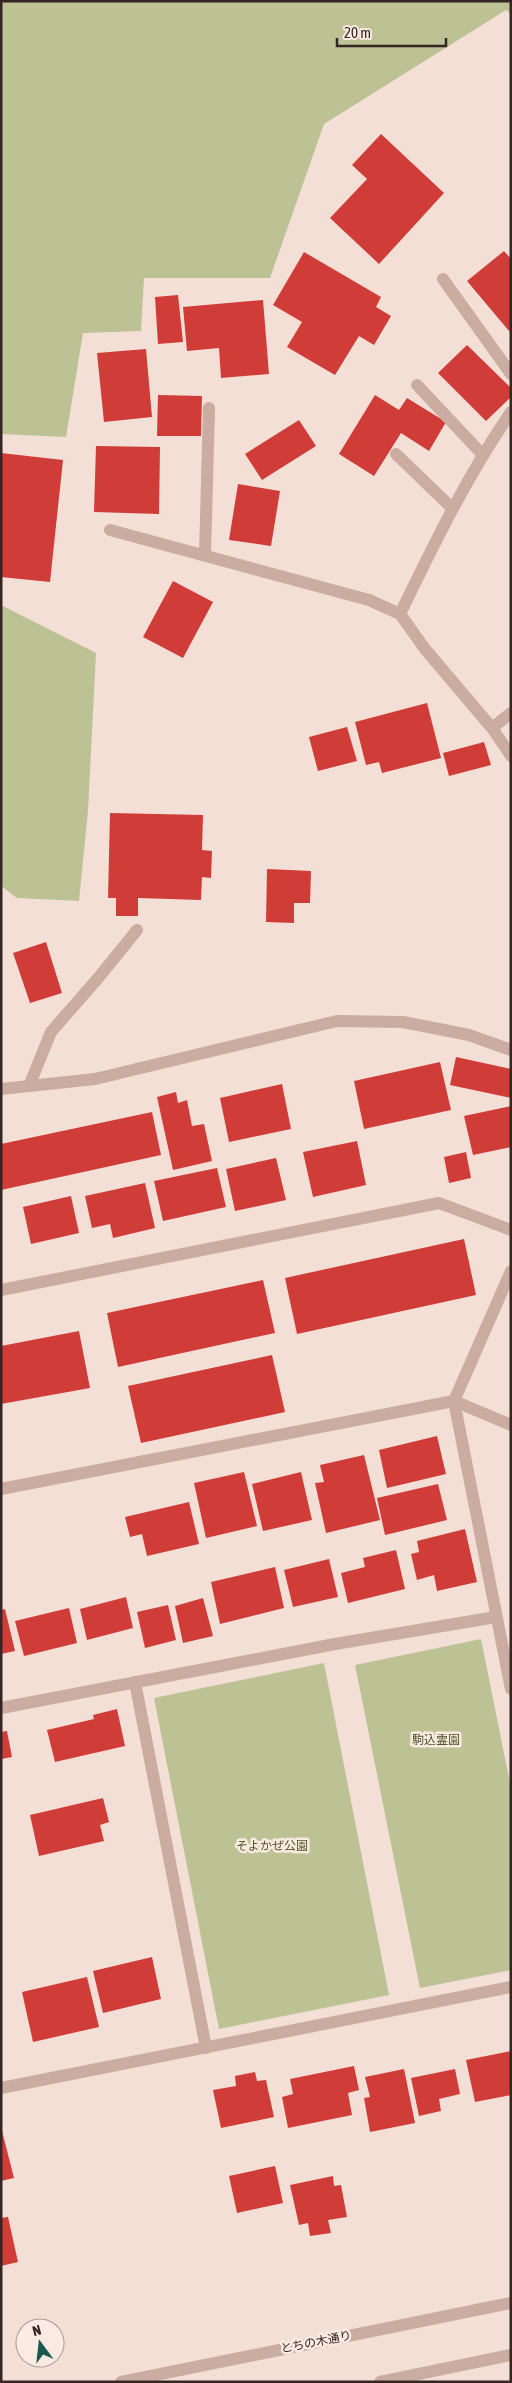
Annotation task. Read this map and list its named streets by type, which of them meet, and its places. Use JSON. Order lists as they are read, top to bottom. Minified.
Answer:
{"streets":{"street":["とちの木通り"]},"parks":["駒込霊園","そよかぜ公園"],"scale_bar":"20 m","north":"top"}
